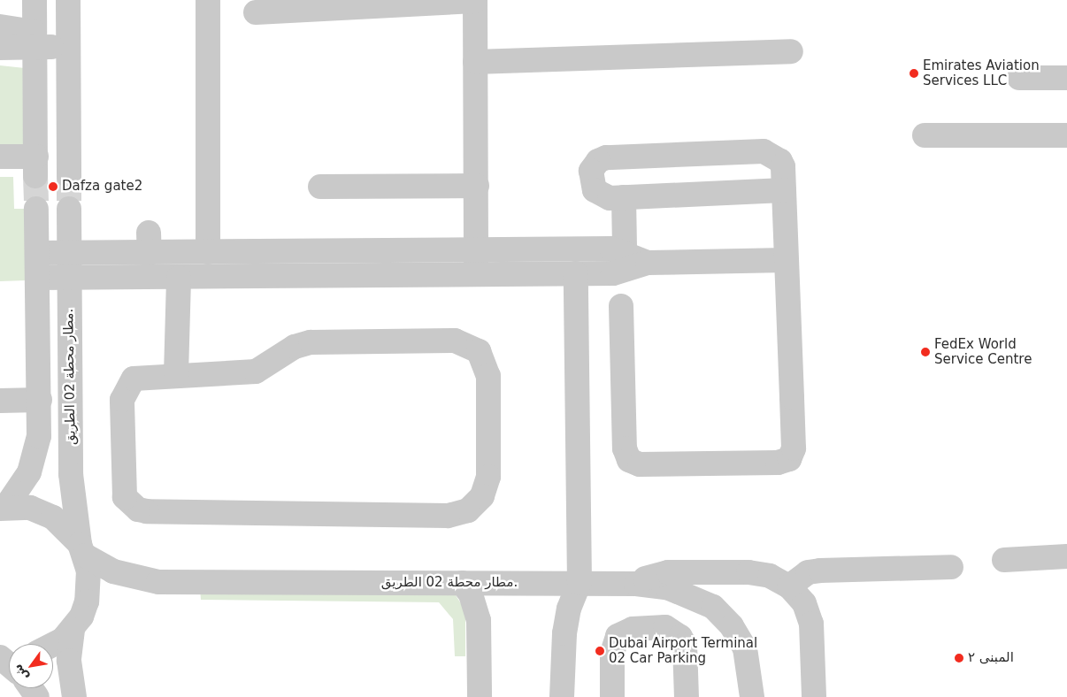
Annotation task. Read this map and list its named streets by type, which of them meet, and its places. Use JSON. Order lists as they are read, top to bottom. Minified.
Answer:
{"streets":{"street":["مطار محطة 02 الطريق."]},"places":["Emirates Aviation Services LLC","Dafza gate2","FedEx World Service Centre","Dubai Airport Terminal 02 Car Parking","المبنى ٢"],"north":"bottom left"}
